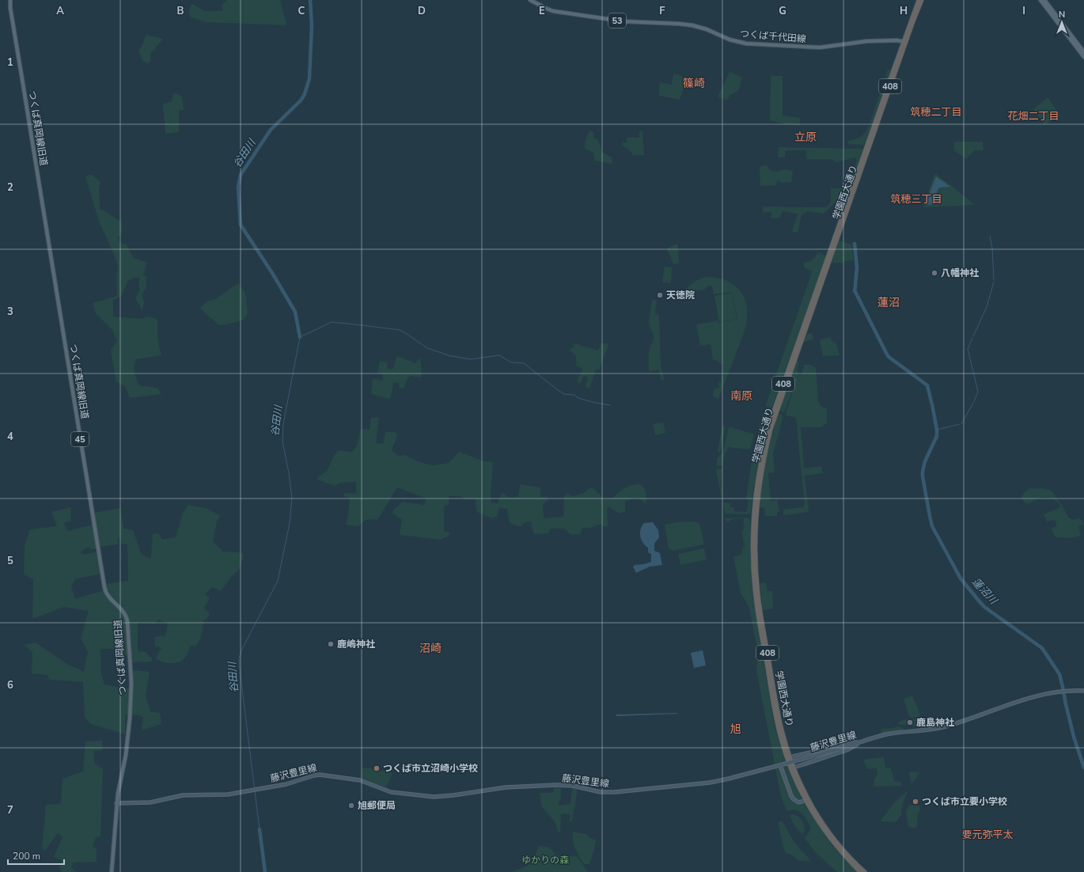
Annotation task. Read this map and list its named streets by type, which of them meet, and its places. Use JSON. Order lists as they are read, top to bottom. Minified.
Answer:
{"streets":{"highway":["408","学園西大通り"],"main road":["53","つくば千代田線","つくば真岡線旧道","45","藤沢豊里線"]},"crossings":[["つくば千代田線","学園西大通り"],["つくば真岡線旧道","藤沢豊里線"]],"districts":["篠崎","筑穂二丁目","花畑二丁目","立原","筑穂三丁目","蓮沼","南原","沼崎","旭","要元弥平太"],"water":["谷田川","蓮沼川"],"parks":["ゆかりの森"],"places":["八幡神社","天徳院","鹿嶋神社","鹿島神社","つくば市立沼崎小学校","つくば市立要小学校","旭郵便局"],"scale_bar":"200 m","north":"top","grid":{"columns":["A","B","C","D","E","F","G","H","I"],"rows":["1","2","3","4","5","6","7"]}}
